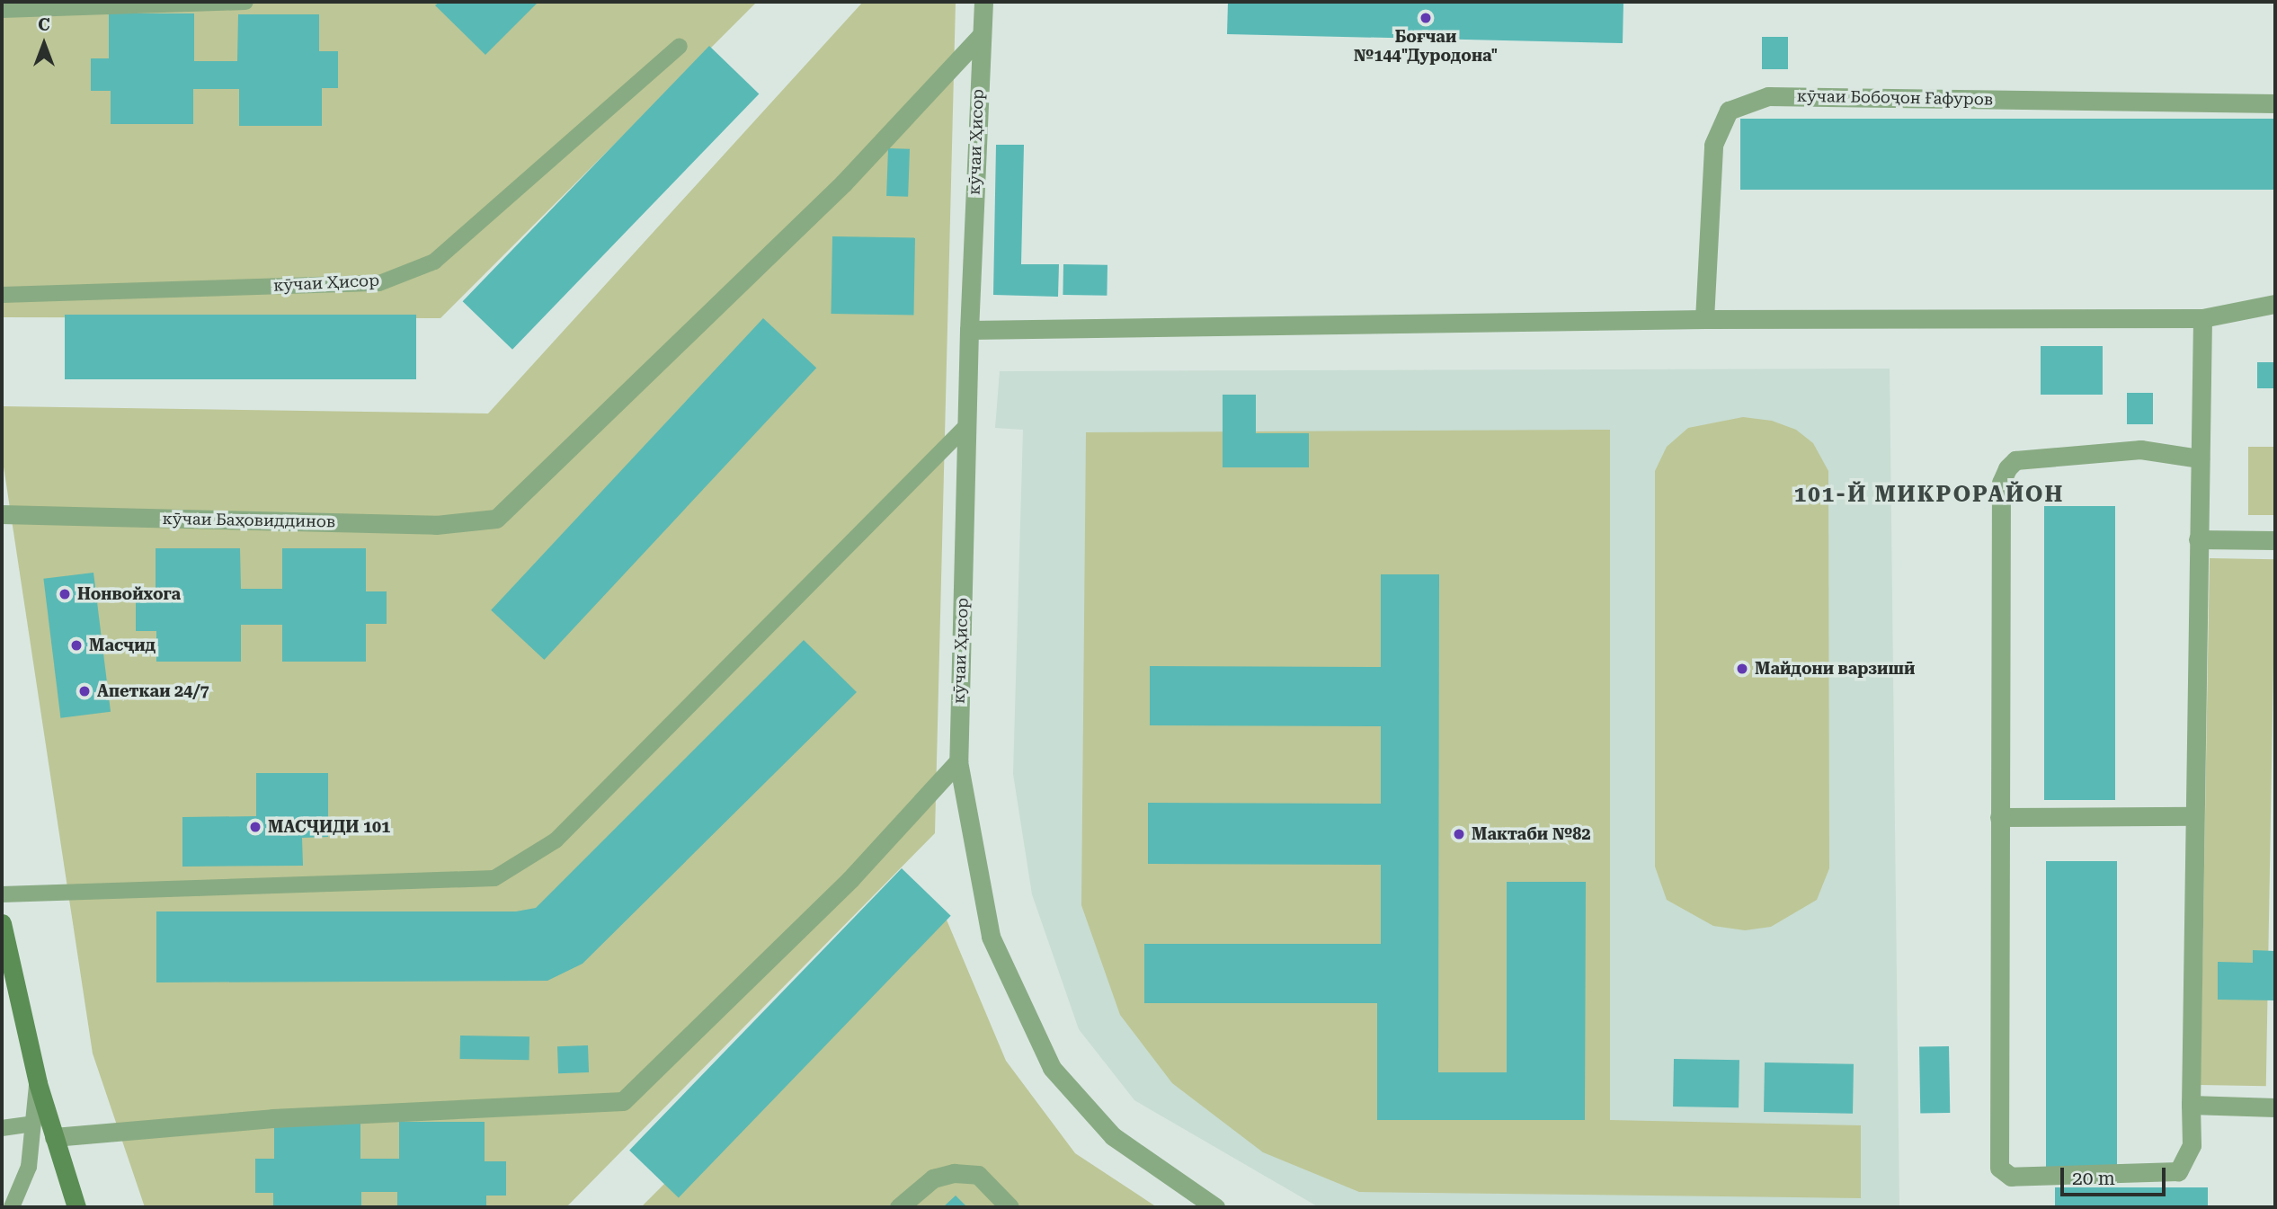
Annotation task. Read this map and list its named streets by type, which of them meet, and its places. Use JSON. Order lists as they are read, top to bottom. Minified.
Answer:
{"streets":{"street":["кӯчаи Бобоҷон Ғафуров","кӯчаи Ҳисор","кӯчаи Баҳовиддинов"]},"crossings":[["кӯчаи Ҳисор","кӯчаи Баҳовиддинов"]],"districts":["101-Й МИКРОРАЙОН"],"places":["Боғчаи №144\"Дуродона\"","Нонвойхога","Масҷид","Майдони варзишӣ","Апеткаи 24/7","МАСҶИДИ 101","Мактаби №82"],"scale_bar":"20 m","north":"top"}
